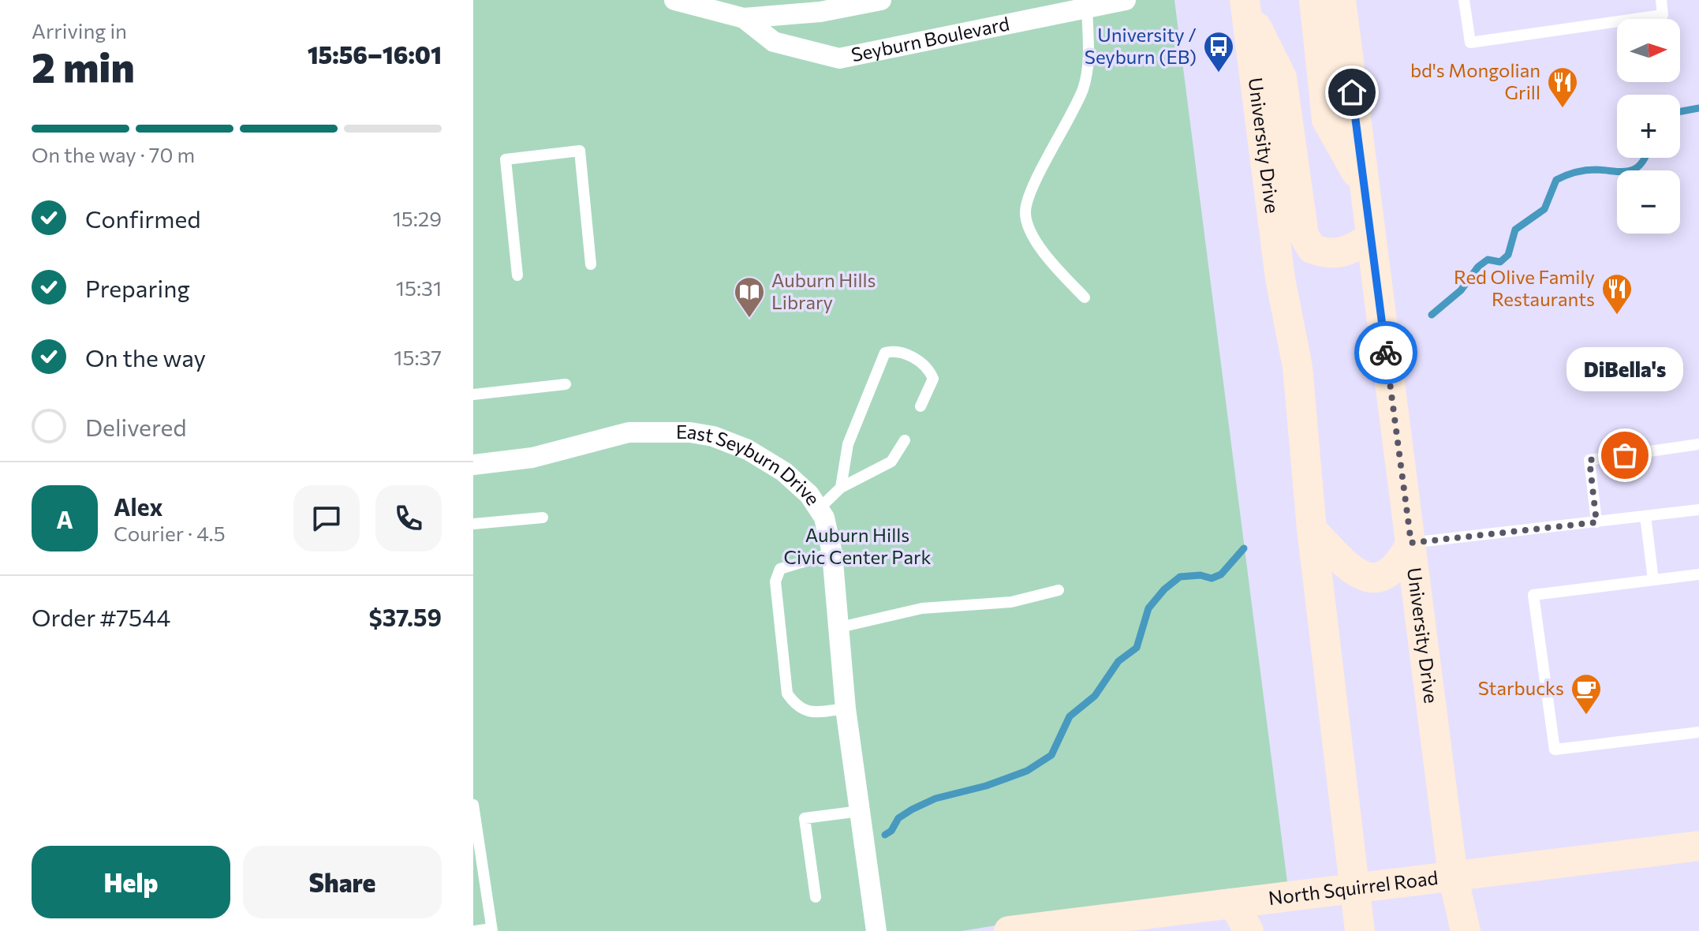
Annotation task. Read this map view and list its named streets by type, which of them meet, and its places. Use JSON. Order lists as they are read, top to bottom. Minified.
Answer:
{"streets":{"main road":["University Drive","North Squirrel Road"],"street":["Seyburn Boulevard","East Seyburn Drive"]},"crossings":[["University Drive","North Squirrel Road"]],"parks":["Auburn Hills Civic Center Park"],"places":{"bus stop":["University / Seyburn (EB)"],"restaurant":["bd's Mongolian Grill","Red Olive Family Restaurants"],"library":["Auburn Hills Library"],"other":["DiBella's"],"cafe":["Starbucks"]},"north":"right","page":{"heading":["2 min","Arriving in","15:56–16:01"],"panel":["Alex","Courier · 4.5","Order #7544","$37.59"],"map_buttons":["+","−"],"bar":"On the way · 70 m","list":[["Confirmed","15:29"],["Preparing","15:31"],["On the way","15:37"],"Delivered"],"bubble":"DiBella's","round":"A","buttons":["Help","Share"]}}
